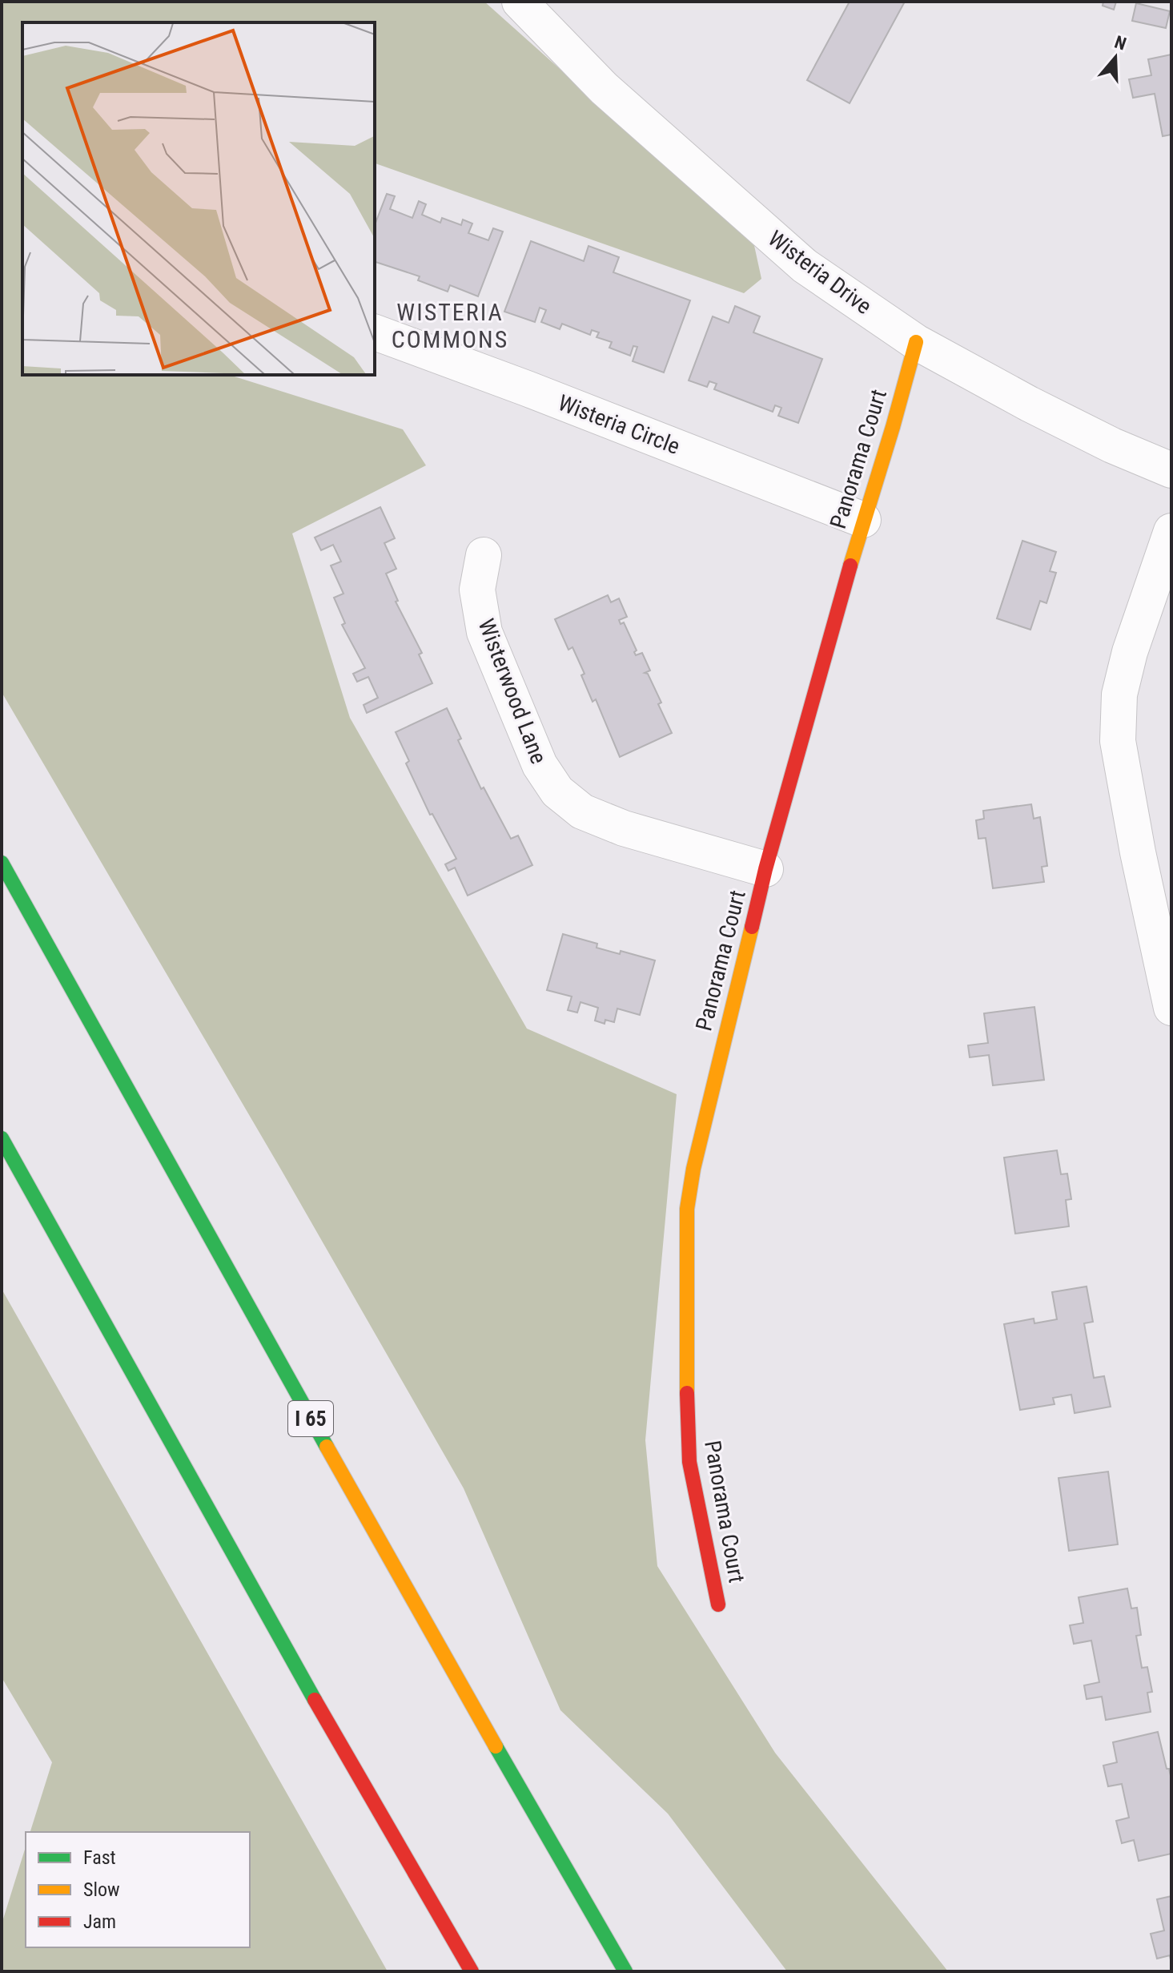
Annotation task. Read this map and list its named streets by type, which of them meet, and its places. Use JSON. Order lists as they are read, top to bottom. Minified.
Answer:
{"streets":{"main road":["Panorama Court","I 65"],"street":["Wisteria Drive","Wisteria Circle","Wisterwood Lane"]},"crossings":[["Wisteria Drive","Panorama Court"],["Wisteria Circle","Panorama Court"],["Panorama Court","Wisterwood Lane"]],"districts":["WISTERIA COMMONS"],"legend":["Fast","Slow","Jam"],"north":"top"}
